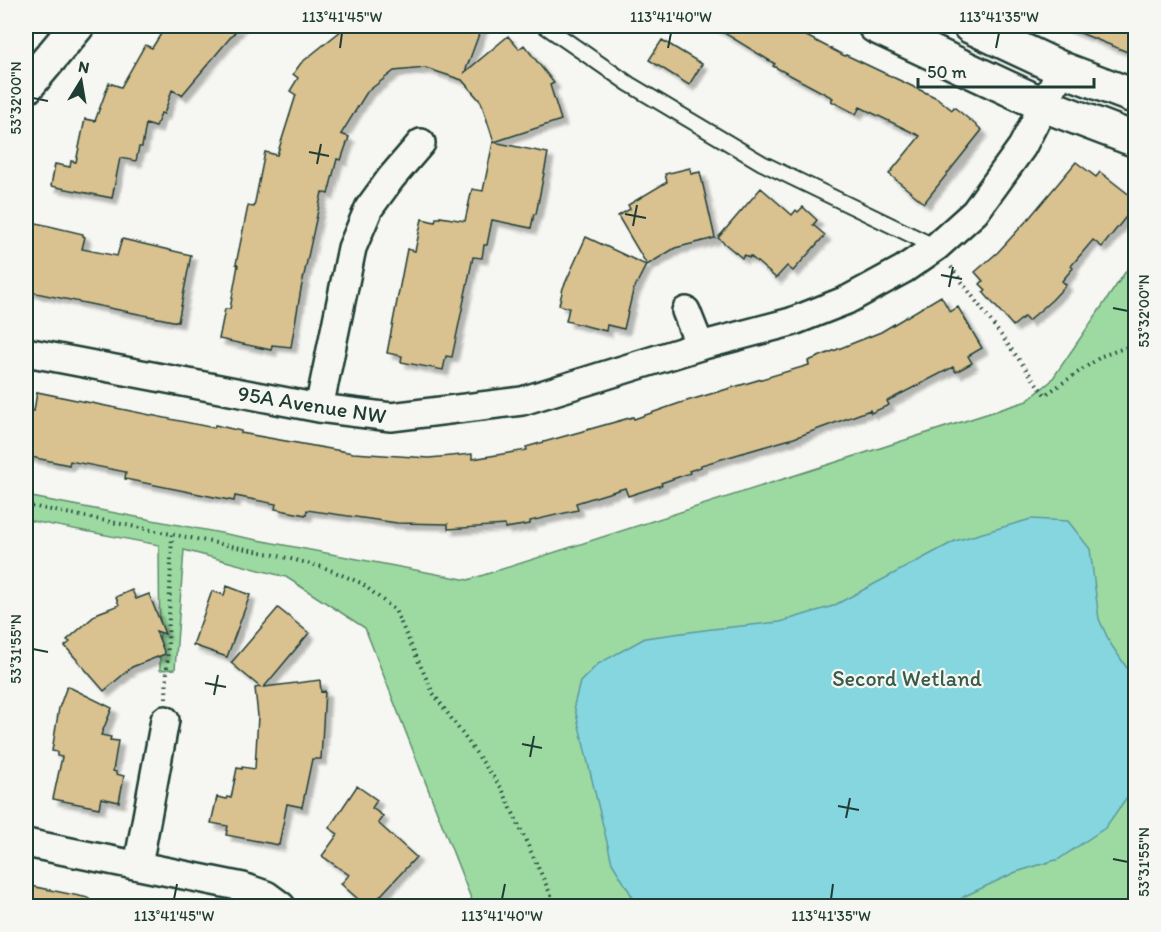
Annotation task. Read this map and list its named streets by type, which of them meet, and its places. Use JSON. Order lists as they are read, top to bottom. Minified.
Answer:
{"streets":{"street":["95A Avenue NW"]},"parks":["Secord Wetland"],"scale_bar":"50 m","north":"top","coordinates":["113°41'45\"W","113°41'40\"W","113°41'35\"W","53°32'00\"N","53°31'55\"N"]}
